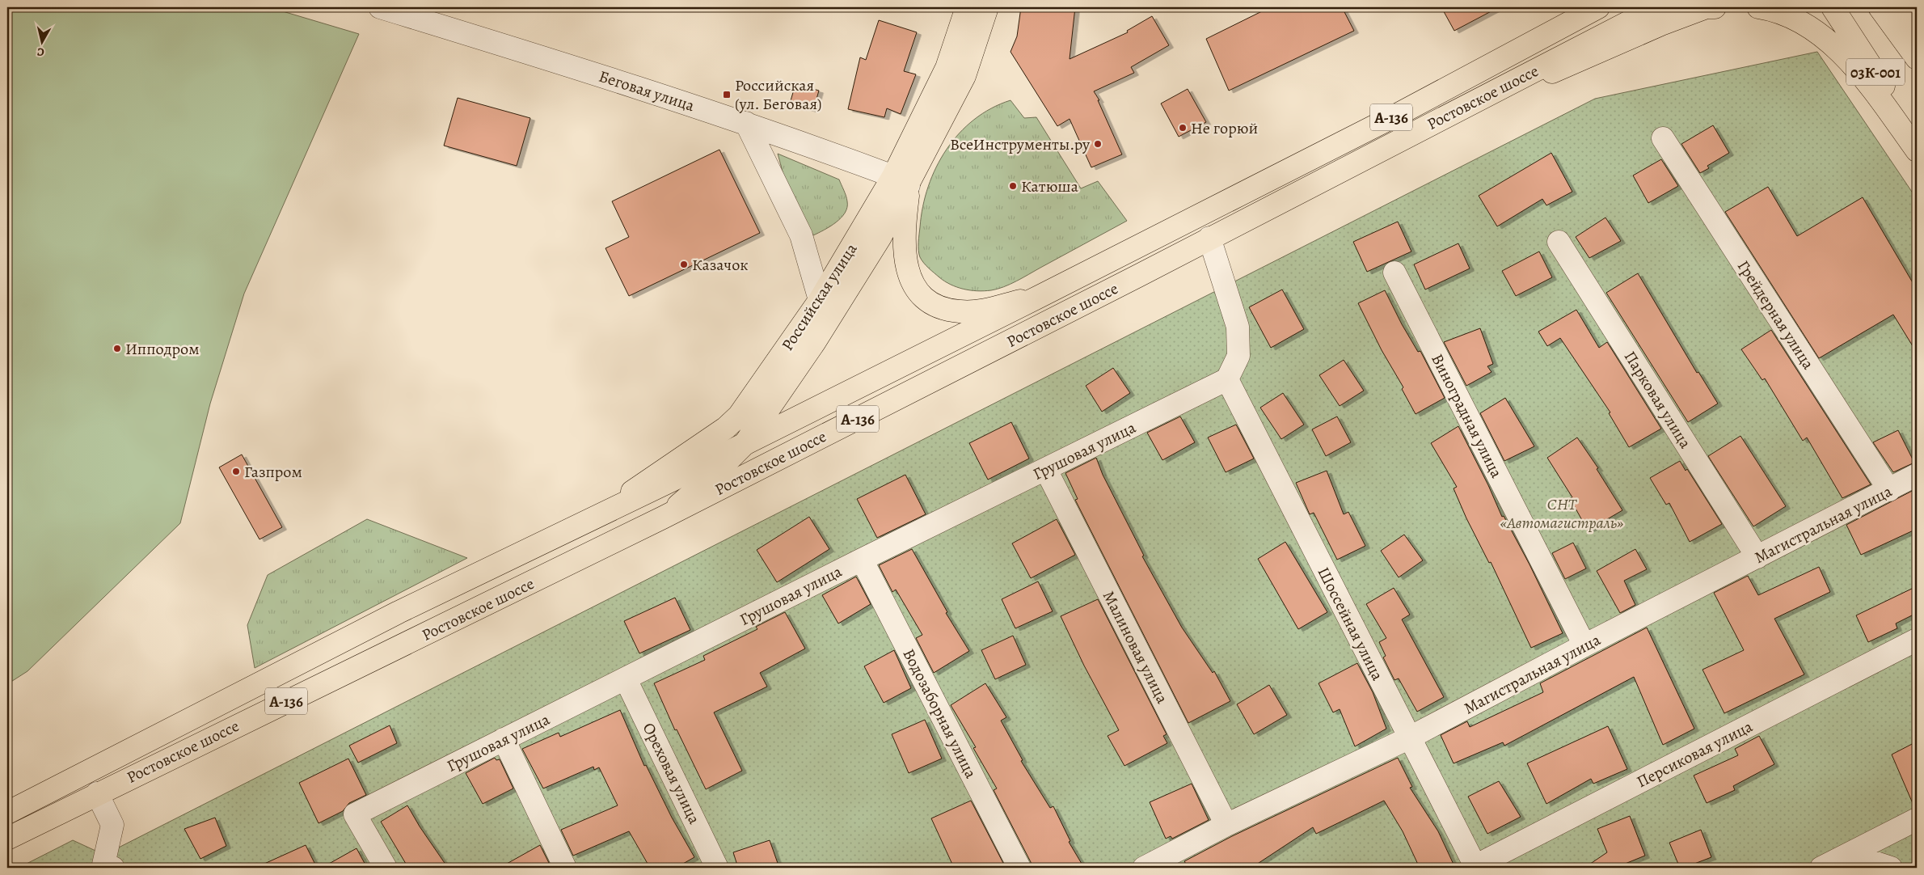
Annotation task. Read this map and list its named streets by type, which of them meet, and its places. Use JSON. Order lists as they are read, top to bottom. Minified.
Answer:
{"streets":{"main road":["03К-001","Ростовское шоссе","А-136","Российская улица"],"street":["Беговая улица","Грейдерная улица","Парковая улица","Виноградная улица","Грушовая улица","Магистральная улица","Шоссейная улица","Малиновая улица","Водозаборная улица","Персиковая улица","Ореховая улица"]},"crossings":[["Беговая улица","А-136"],["Беговая улица","Российская улица"],["Ростовское шоссе","А-136"],["Ростовское шоссе","Российская улица"],["А-136","Российская улица"],["Грейдерная улица","Магистральная улица"],["Парковая улица","Магистральная улица"],["Виноградная улица","Магистральная улица"],["Грушовая улица","Шоссейная улица"],["Грушовая улица","Малиновая улица"],["Грушовая улица","Водозаборная улица"],["Грушовая улица","Ореховая улица"],["Магистральная улица","Шоссейная улица"],["Магистральная улица","Малиновая улица"],["Шоссейная улица","Персиковая улица"]],"parks":["СНТ «Автомагистраль»"],"places":{"transit":["Российская (ул. Беговая)"],"other":["Не горюй","ВсеИнструменты.ру","Катюша","Казачок","Ипподром","Газпром"]},"north":"bottom"}
